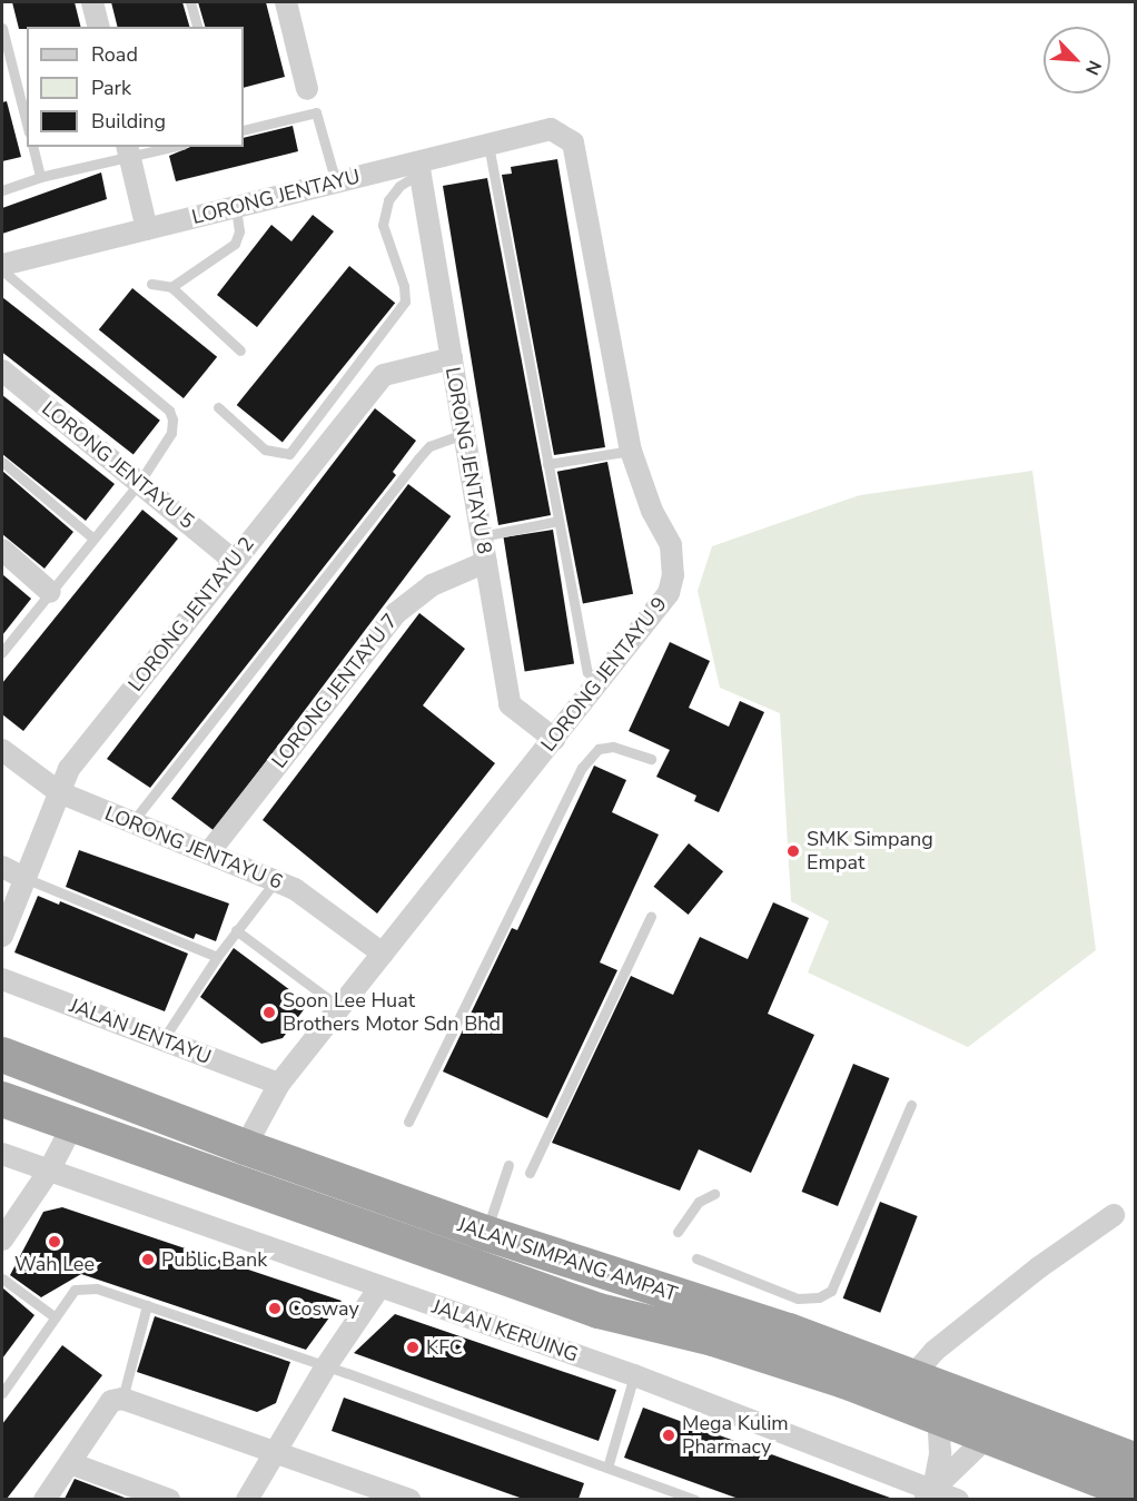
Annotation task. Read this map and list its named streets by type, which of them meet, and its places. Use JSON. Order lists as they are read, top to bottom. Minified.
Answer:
{"streets":{"highway":["JALAN SIMPANG AMPAT"],"street":["LORONG JENTAYU","LORONG JENTAYU 8","LORONG JENTAYU 5","LORONG JENTAYU 2","LORONG JENTAYU 9","LORONG JENTAYU 7","LORONG JENTAYU 6","JALAN JENTAYU","JALAN KERUING"]},"crossings":[["LORONG JENTAYU","LORONG JENTAYU 8"],["LORONG JENTAYU","LORONG JENTAYU 9"],["LORONG JENTAYU 8","LORONG JENTAYU 2"],["LORONG JENTAYU 8","LORONG JENTAYU 9"],["LORONG JENTAYU 8","LORONG JENTAYU 7"],["LORONG JENTAYU 5","LORONG JENTAYU 2"],["LORONG JENTAYU 2","LORONG JENTAYU 6"],["LORONG JENTAYU 9","LORONG JENTAYU 6"],["LORONG JENTAYU 9","JALAN JENTAYU"],["LORONG JENTAYU 9","JALAN SIMPANG AMPAT"],["LORONG JENTAYU 7","LORONG JENTAYU 6"]],"places":["SMK Simpang Empat","Soon Lee Huat Brothers Motor Sdn Bhd","Wah Lee","Public Bank","Cosway","KFC","Mega Kulim Pharmacy"],"legend":["Road","Park","Building"],"north":"bottom right"}
